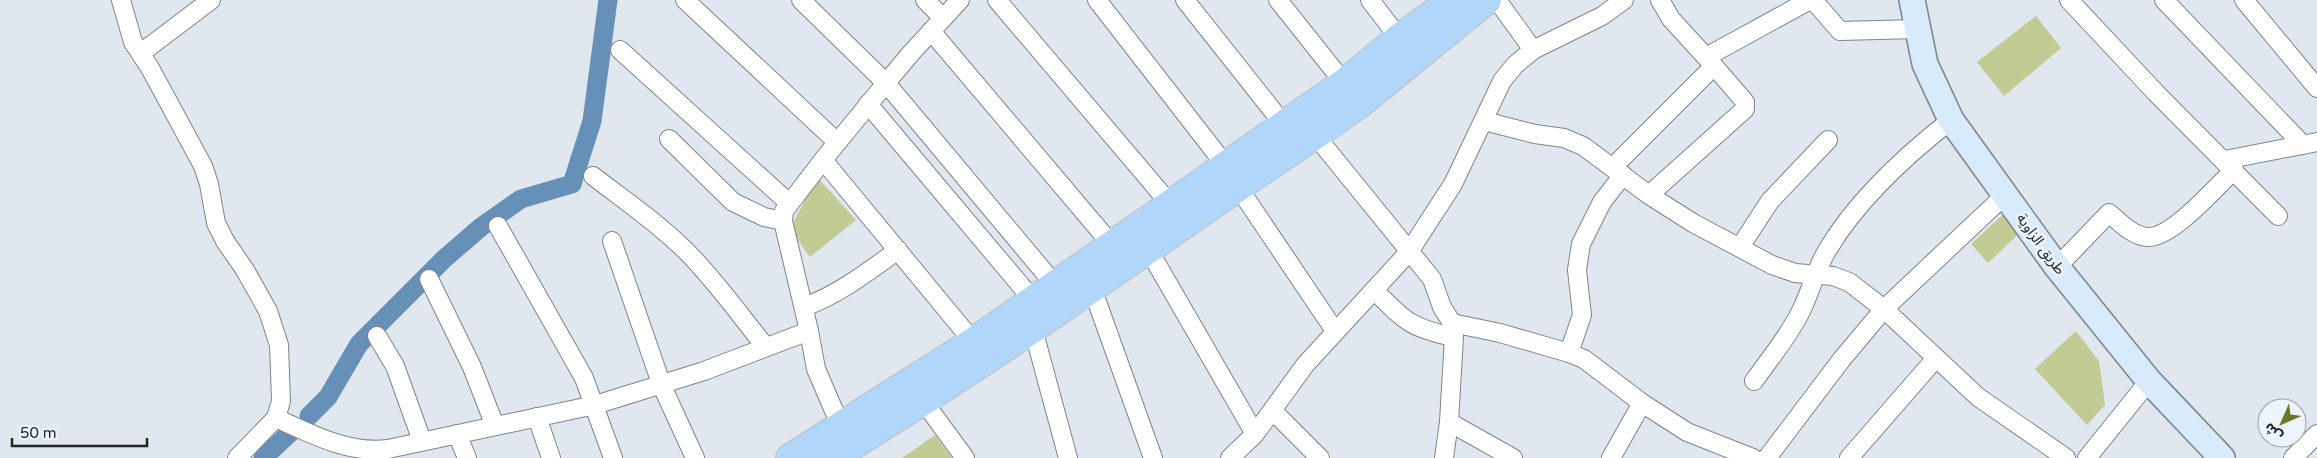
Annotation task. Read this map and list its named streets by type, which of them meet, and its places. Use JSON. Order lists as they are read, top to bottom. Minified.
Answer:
{"streets":{"street":["طريق الزاوية"]},"scale_bar":"50 m","north":"bottom left"}
